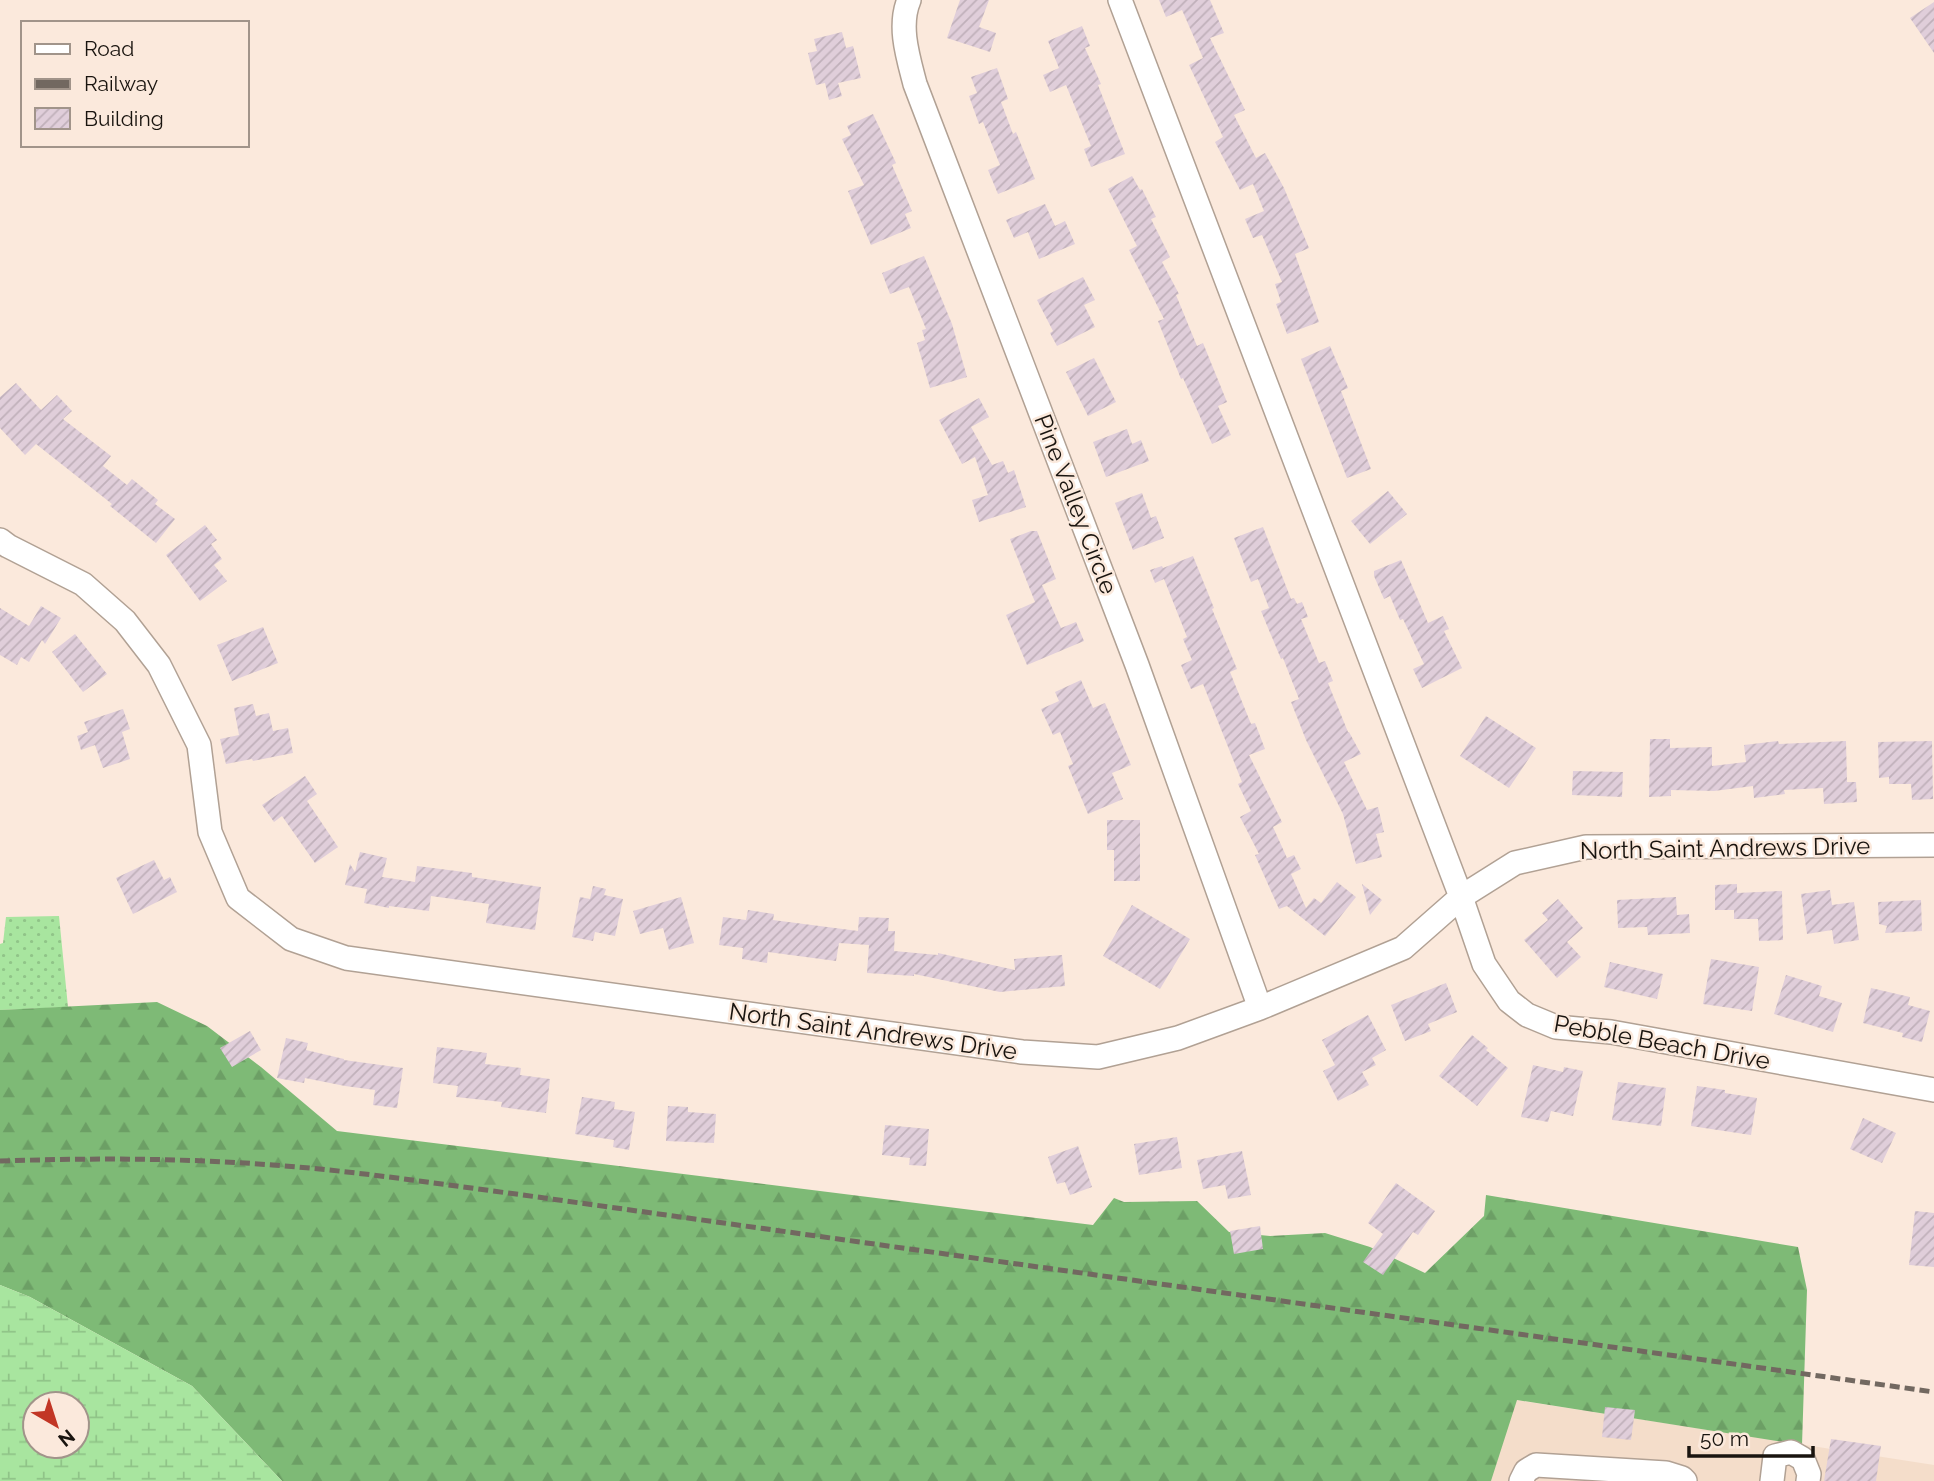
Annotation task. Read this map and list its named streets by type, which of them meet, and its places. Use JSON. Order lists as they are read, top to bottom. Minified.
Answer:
{"streets":{"street":["Pine Valley Circle","North Saint Andrews Drive","Pebble Beach Drive"]},"crossings":[["Pine Valley Circle","North Saint Andrews Drive"],["North Saint Andrews Drive","Pebble Beach Drive"]],"legend":["Road","Railway","Building"],"scale_bar":"50 m","north":"bottom right"}
